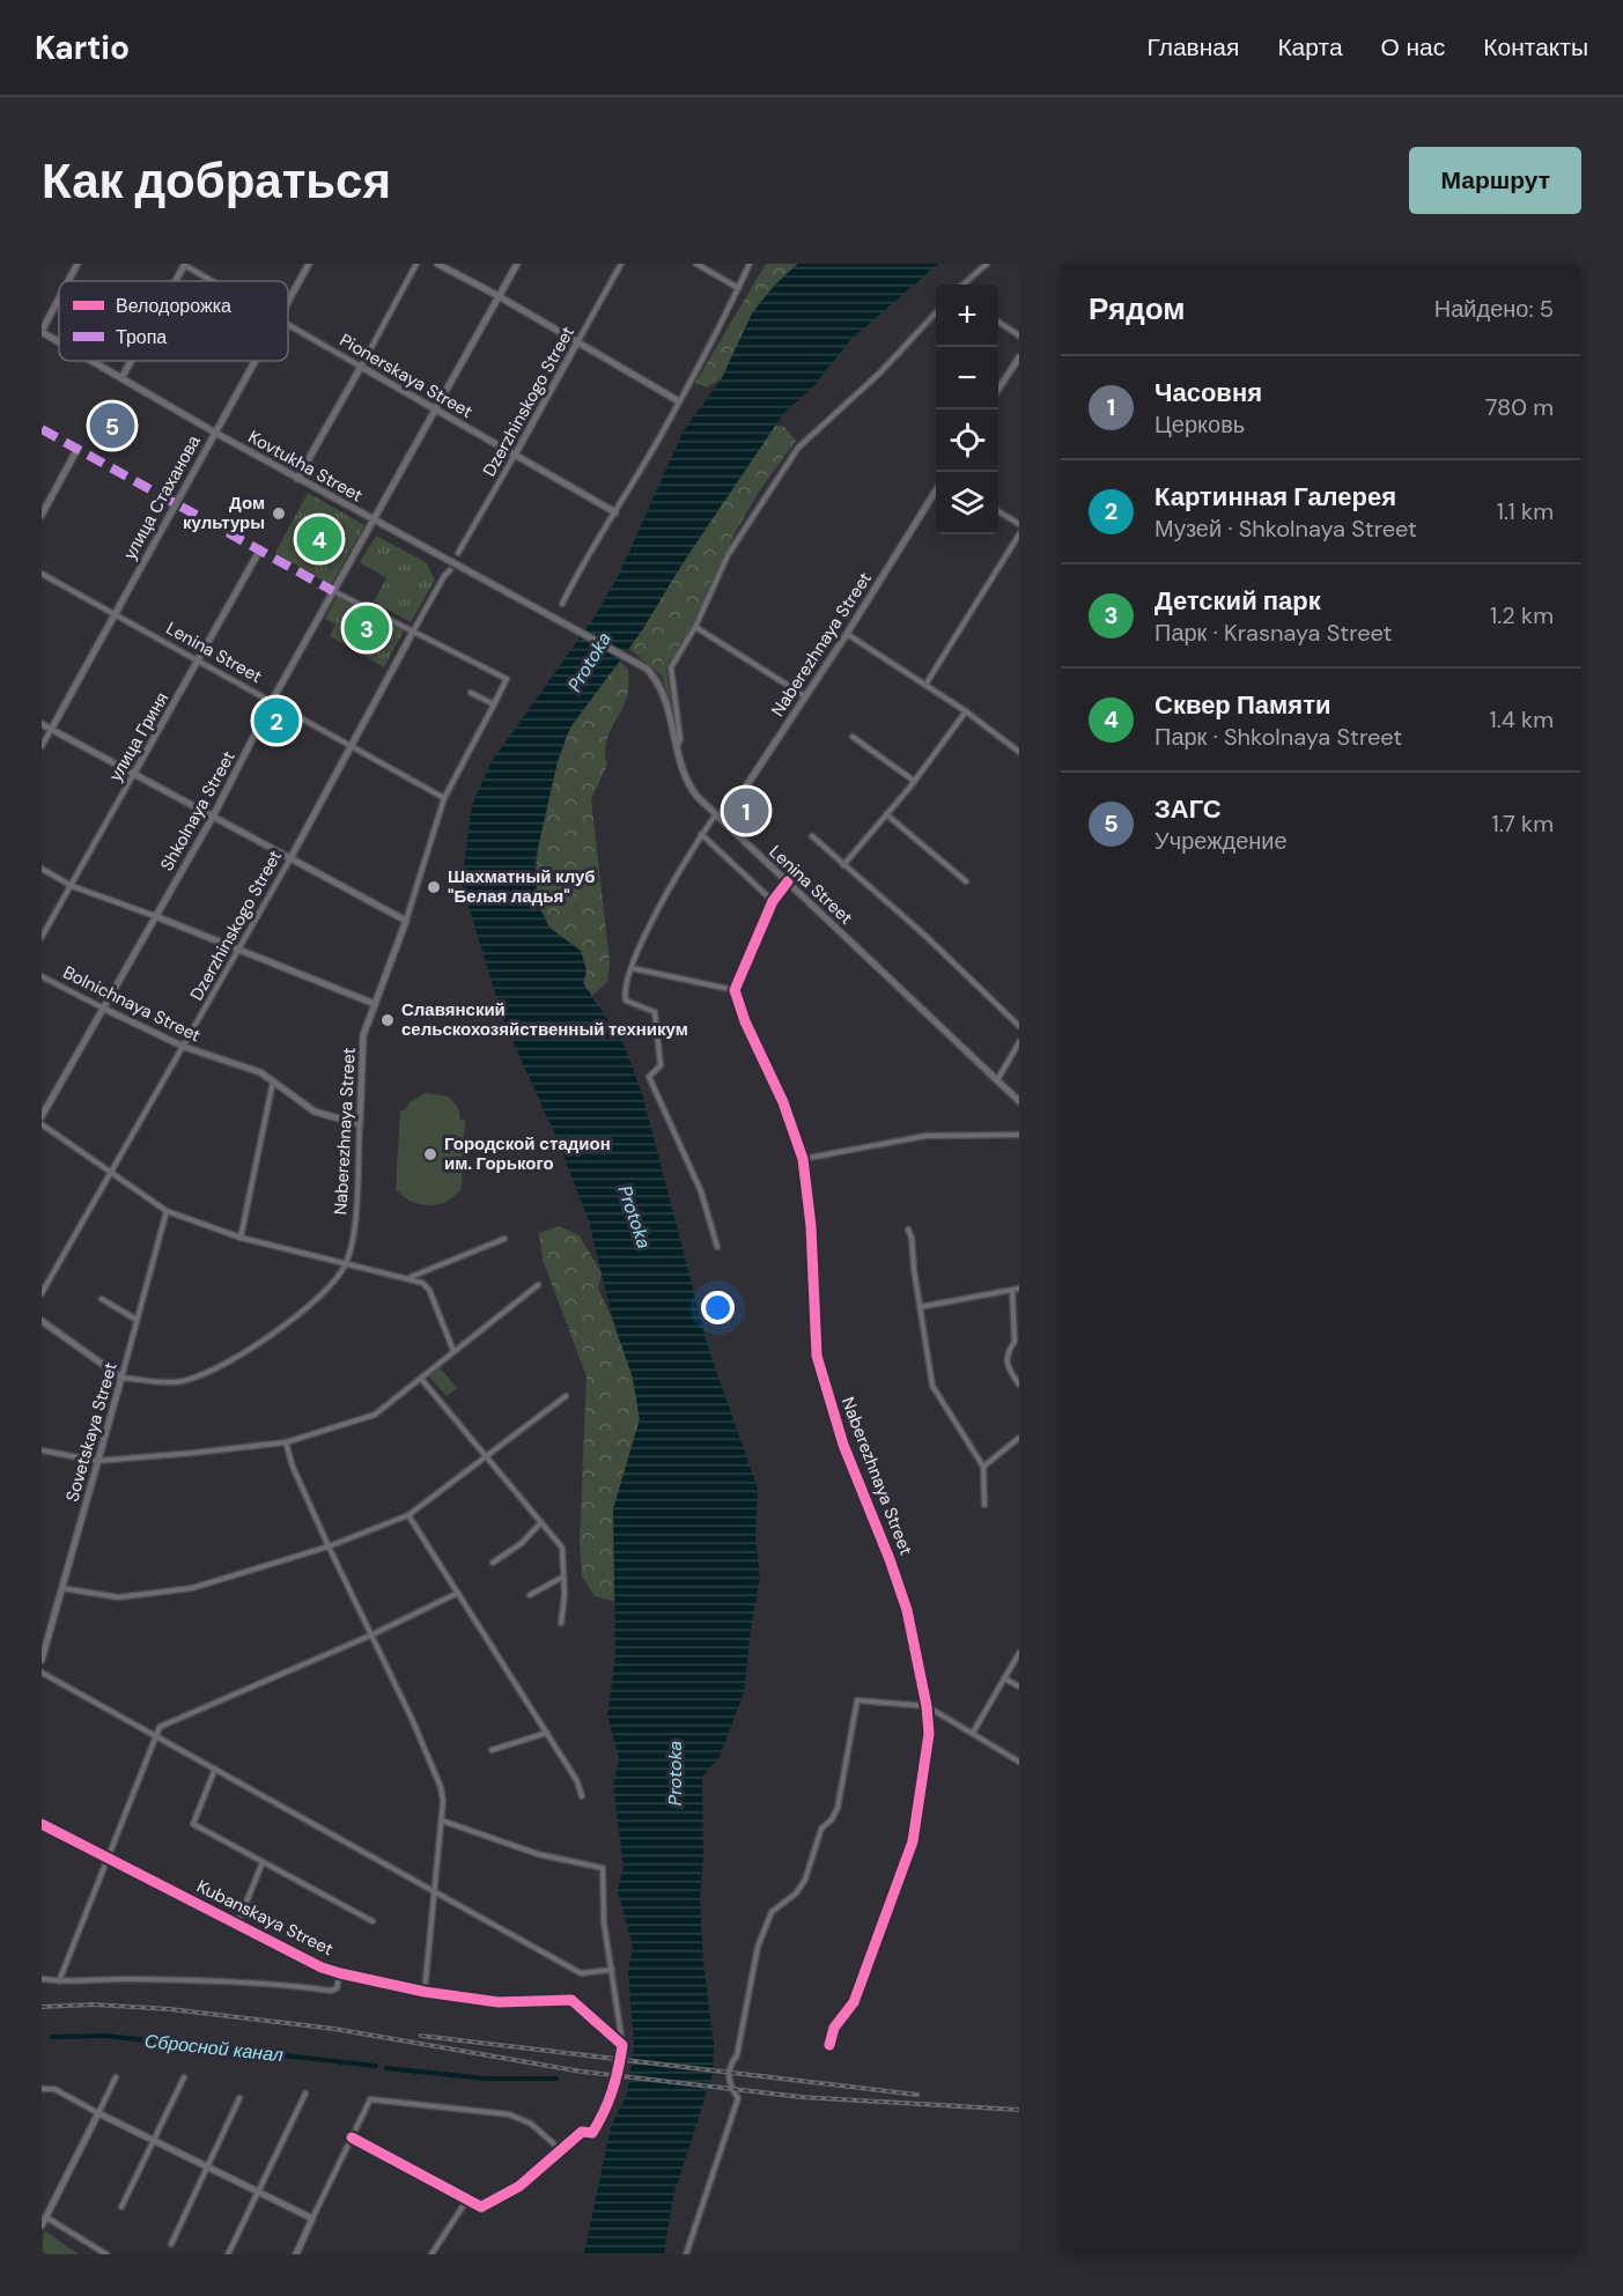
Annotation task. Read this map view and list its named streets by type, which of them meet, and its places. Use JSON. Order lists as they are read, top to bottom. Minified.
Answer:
{"streets":{"street":["Pionerskaya Street","Dzerzhinskogo Street","Kovtukha Street","улица Стаханова","Naberezhnaya Street","Lenina Street","улица Гриня","Shkolnaya Street","Bolnichnaya Street","Sovetskaya Street","Kubanskaya Street"]},"crossings":[["Pionerskaya Street","Dzerzhinskogo Street"],["Pionerskaya Street","Shkolnaya Street"],["Dzerzhinskogo Street","Lenina Street"],["Dzerzhinskogo Street","Bolnichnaya Street"],["Kovtukha Street","улица Стаханова"],["Kovtukha Street","Lenina Street"],["Kovtukha Street","Shkolnaya Street"],["улица Стаханова","Lenina Street"],["Naberezhnaya Street","Lenina Street"],["Naberezhnaya Street","Bolnichnaya Street"],["Lenina Street","улица Гриня"],["Lenina Street","Shkolnaya Street"],["Shkolnaya Street","Bolnichnaya Street"]],"water":["Protoka","Сбросной канал"],"places":["Дом культуры","Шахматный клуб \"Белая ладья\"","Славянский сельскохозяйственный техникум","Городской cтадион им. Горького"],"legend":["Велодорожка","Тропа"],"page":{"header":"Kartio","nav":["Главная","Карта","О нас","Контакты"],"buttons":"Маршрут","title":"Как добраться","heading":["Рядом","Найдено: 5"],"map_buttons":["+","−"],"list":[{"mark":"1","name":"Часовня","note":"Церковь","value":"780 m"},{"mark":"2","name":"Картинная Галерея","note":"Музей · Shkolnaya Street","value":"1.1 km"},{"mark":"3","name":"Детский парк","note":"Парк · Krasnaya Street","value":"1.2 km"},{"mark":"4","name":"Сквер Памяти","note":"Парк · Shkolnaya Street","value":"1.4 km"},{"mark":"5","name":"ЗАГС","note":"Учреждение","value":"1.7 km"}],"pins":["5","4","3","2","1"]}}
